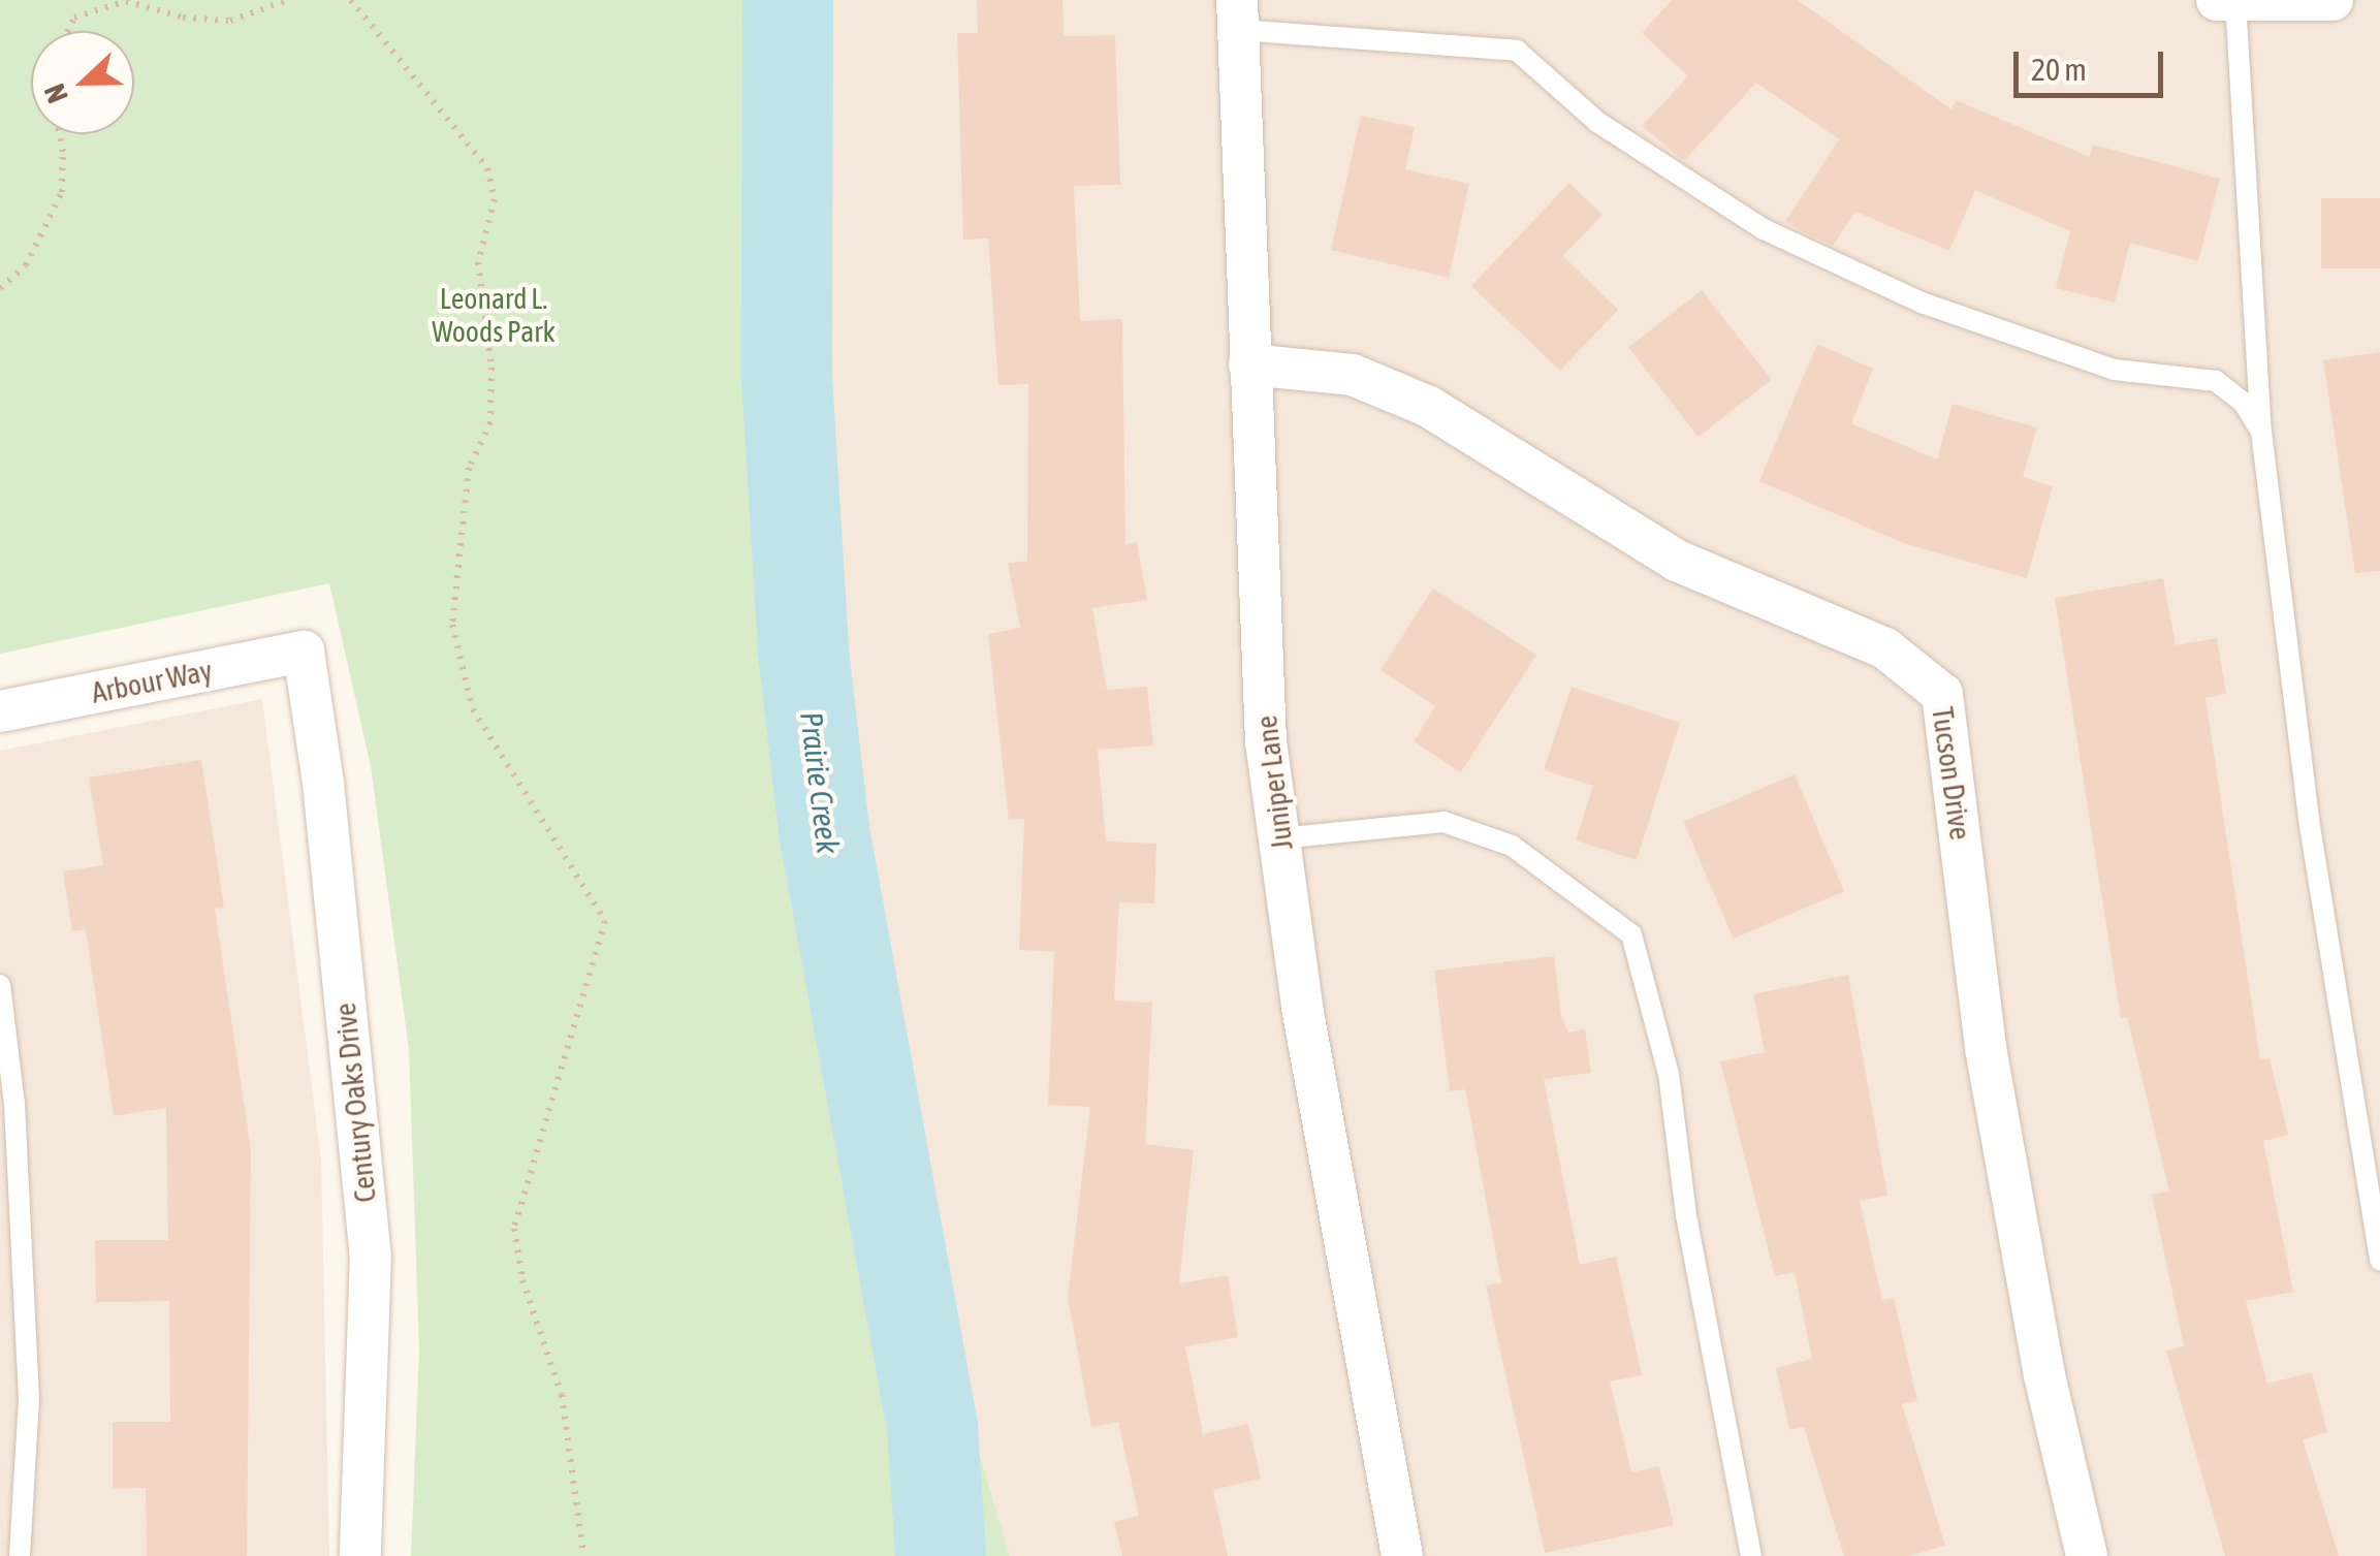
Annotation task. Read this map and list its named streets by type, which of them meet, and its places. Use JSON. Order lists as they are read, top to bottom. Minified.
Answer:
{"streets":{"street":["Arbour Way","Tucson Drive","Juniper Lane","Century Oaks Drive"]},"crossings":[["Arbour Way","Century Oaks Drive"],["Tucson Drive","Juniper Lane"]],"water":["Prairie Creek"],"parks":["Leonard L. Woods Park"],"scale_bar":"20 m","north":"left"}
